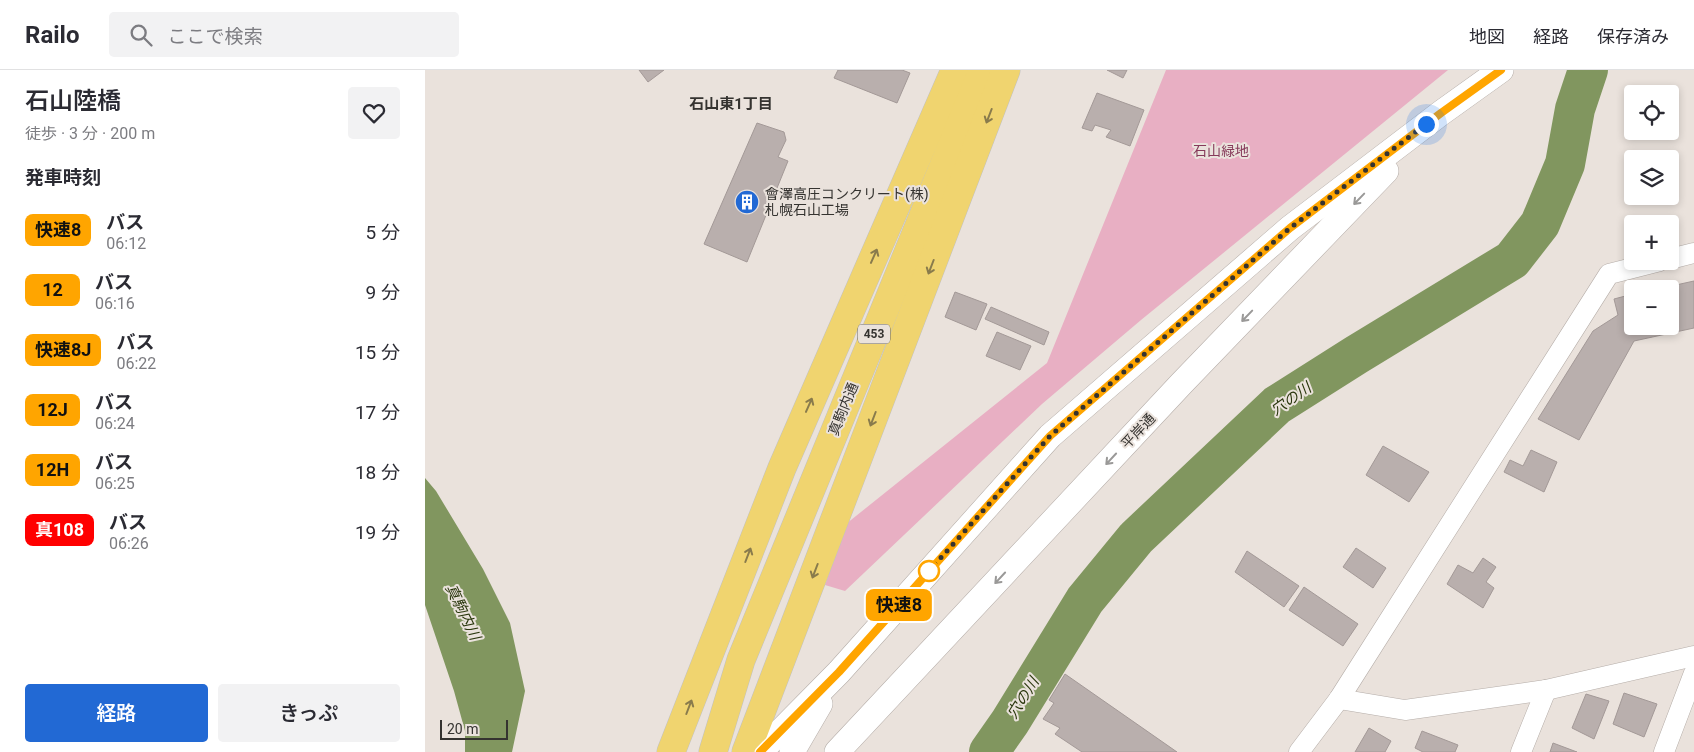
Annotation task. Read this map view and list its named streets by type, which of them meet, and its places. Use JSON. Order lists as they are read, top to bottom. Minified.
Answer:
{"streets":{"highway":["453","真駒内通"],"street":["平岸通"]},"districts":["石山東1丁目"],"water":["穴の川","真駒内川"],"parks":["石山緑地"],"places":{"building":["會澤高圧コンクリート(株) 札幌石山工場"]},"lines":["bus line 快速8"],"scale_bar":"20 m","page":{"header":"Railo","search":"ここで検索","nav":["地図","経路","保存済み"],"heading":[["石山陸橋","徒歩 · 3 分 · 200 m"],"発車時刻"],"on_map":"快速8","map_buttons":["+","−"],"list":[{"mark":"快速8","name":"バス","note":"06:12","value":"5 分"},{"mark":"12","name":"バス","note":"06:16","value":"9 分"},{"mark":"快速8J","name":"バス","note":"06:22","value":"15 分"},{"mark":"12J","name":"バス","note":"06:24","value":"17 分"},{"mark":"12H","name":"バス","note":"06:25","value":"18 分"},{"mark":"真108","name":"バス","note":"06:26","value":"19 分"}],"buttons":["経路","きっぷ"],"scale":"20 m"}}
